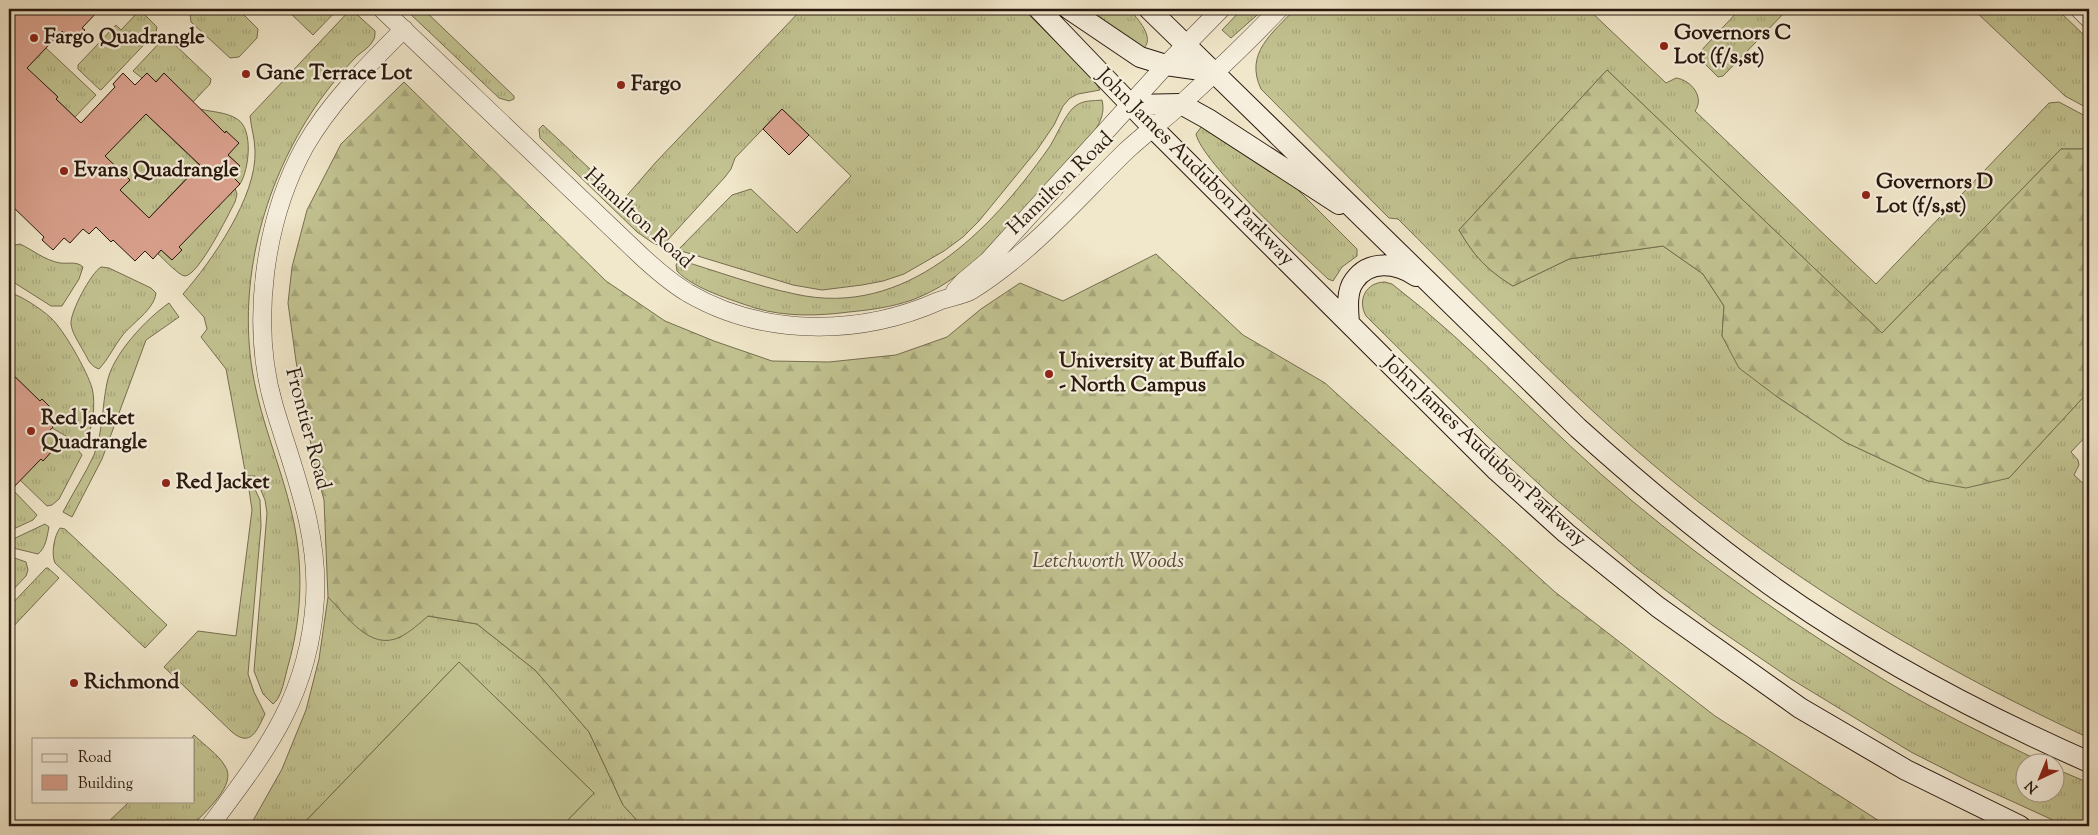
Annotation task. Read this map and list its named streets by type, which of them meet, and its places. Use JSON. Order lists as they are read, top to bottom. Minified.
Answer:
{"streets":{"main road":["John James Audubon Parkway"],"street":["Hamilton Road","Frontier Road"]},"crossings":[["John James Audubon Parkway","Hamilton Road"],["Hamilton Road","Frontier Road"]],"parks":["Letchworth Woods"],"places":["Fargo Quadrangle","Governors C Lot (f/s,st)","Gane Terrace Lot","Fargo","Evans Quadrangle","Governors D Lot (f/s,st)","University at Buffalo - North Campus","Red Jacket Quadrangle","Red Jacket","Richmond"],"legend":["Road","Building"],"north":"bottom left"}
